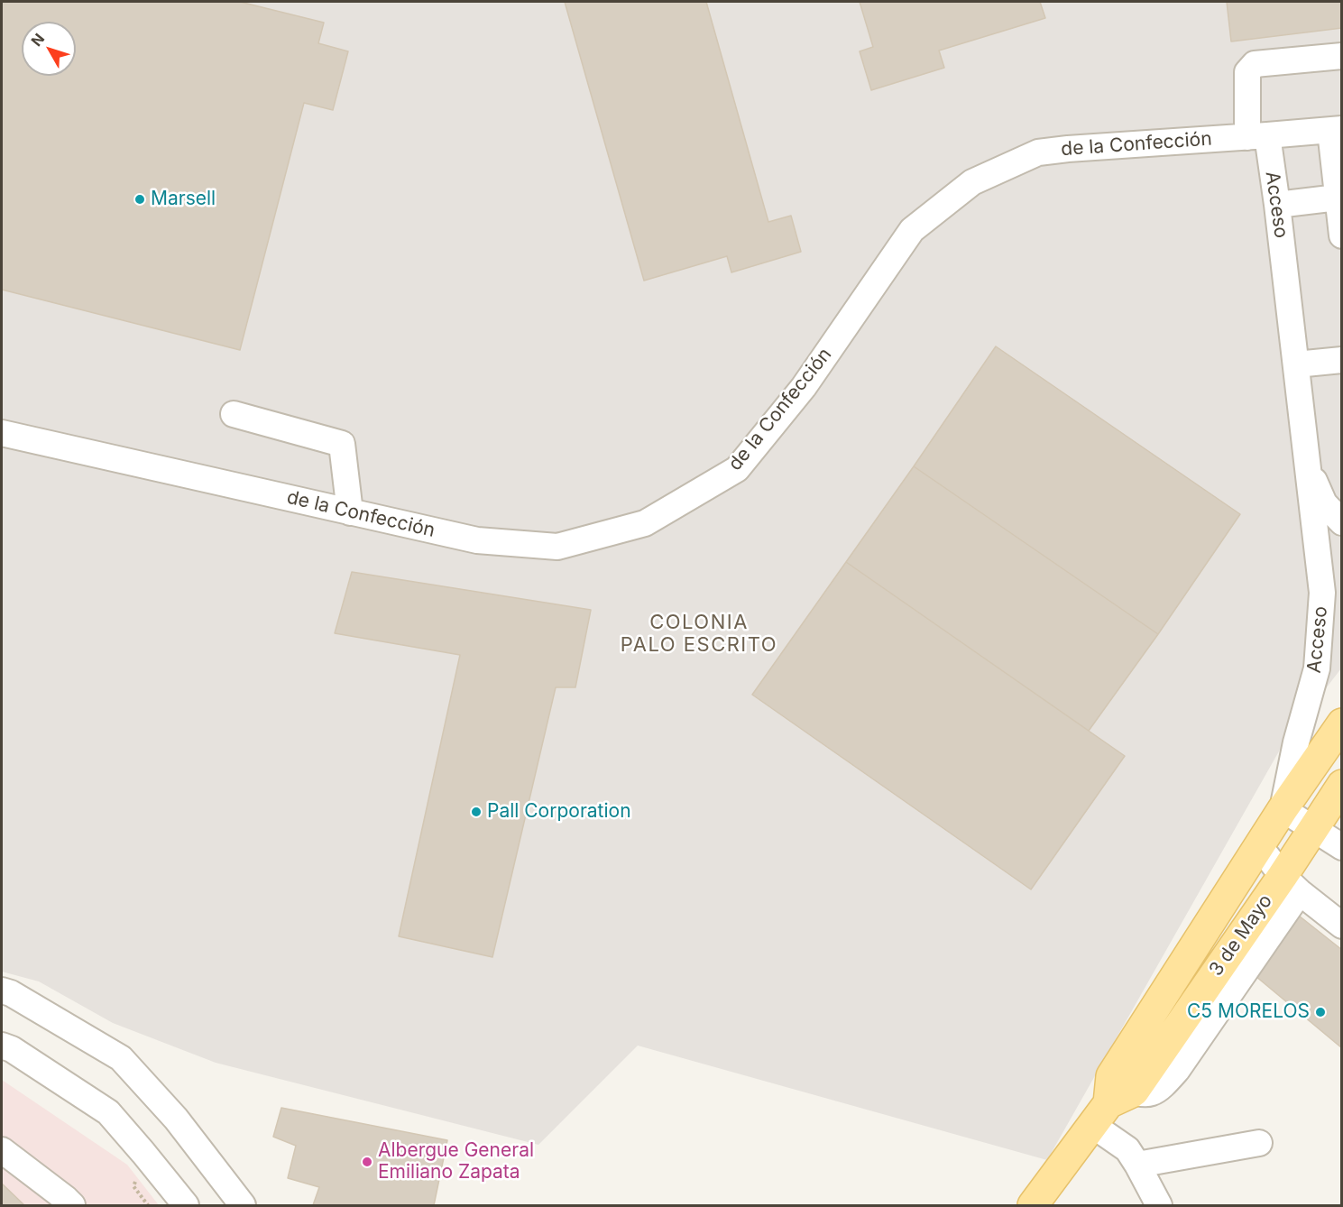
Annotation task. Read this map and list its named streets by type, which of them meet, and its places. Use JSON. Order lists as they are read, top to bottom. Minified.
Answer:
{"streets":{"main road":["3 de Mayo"],"street":["de la Confección","Acceso"]},"crossings":[["de la Confección","Acceso"]],"districts":["COLONIA PALO ESCRITO"],"places":["Marsell","Pall Corporation","C5 MORELOS","Albergue General Emiliano Zapata"],"north":"top left"}
